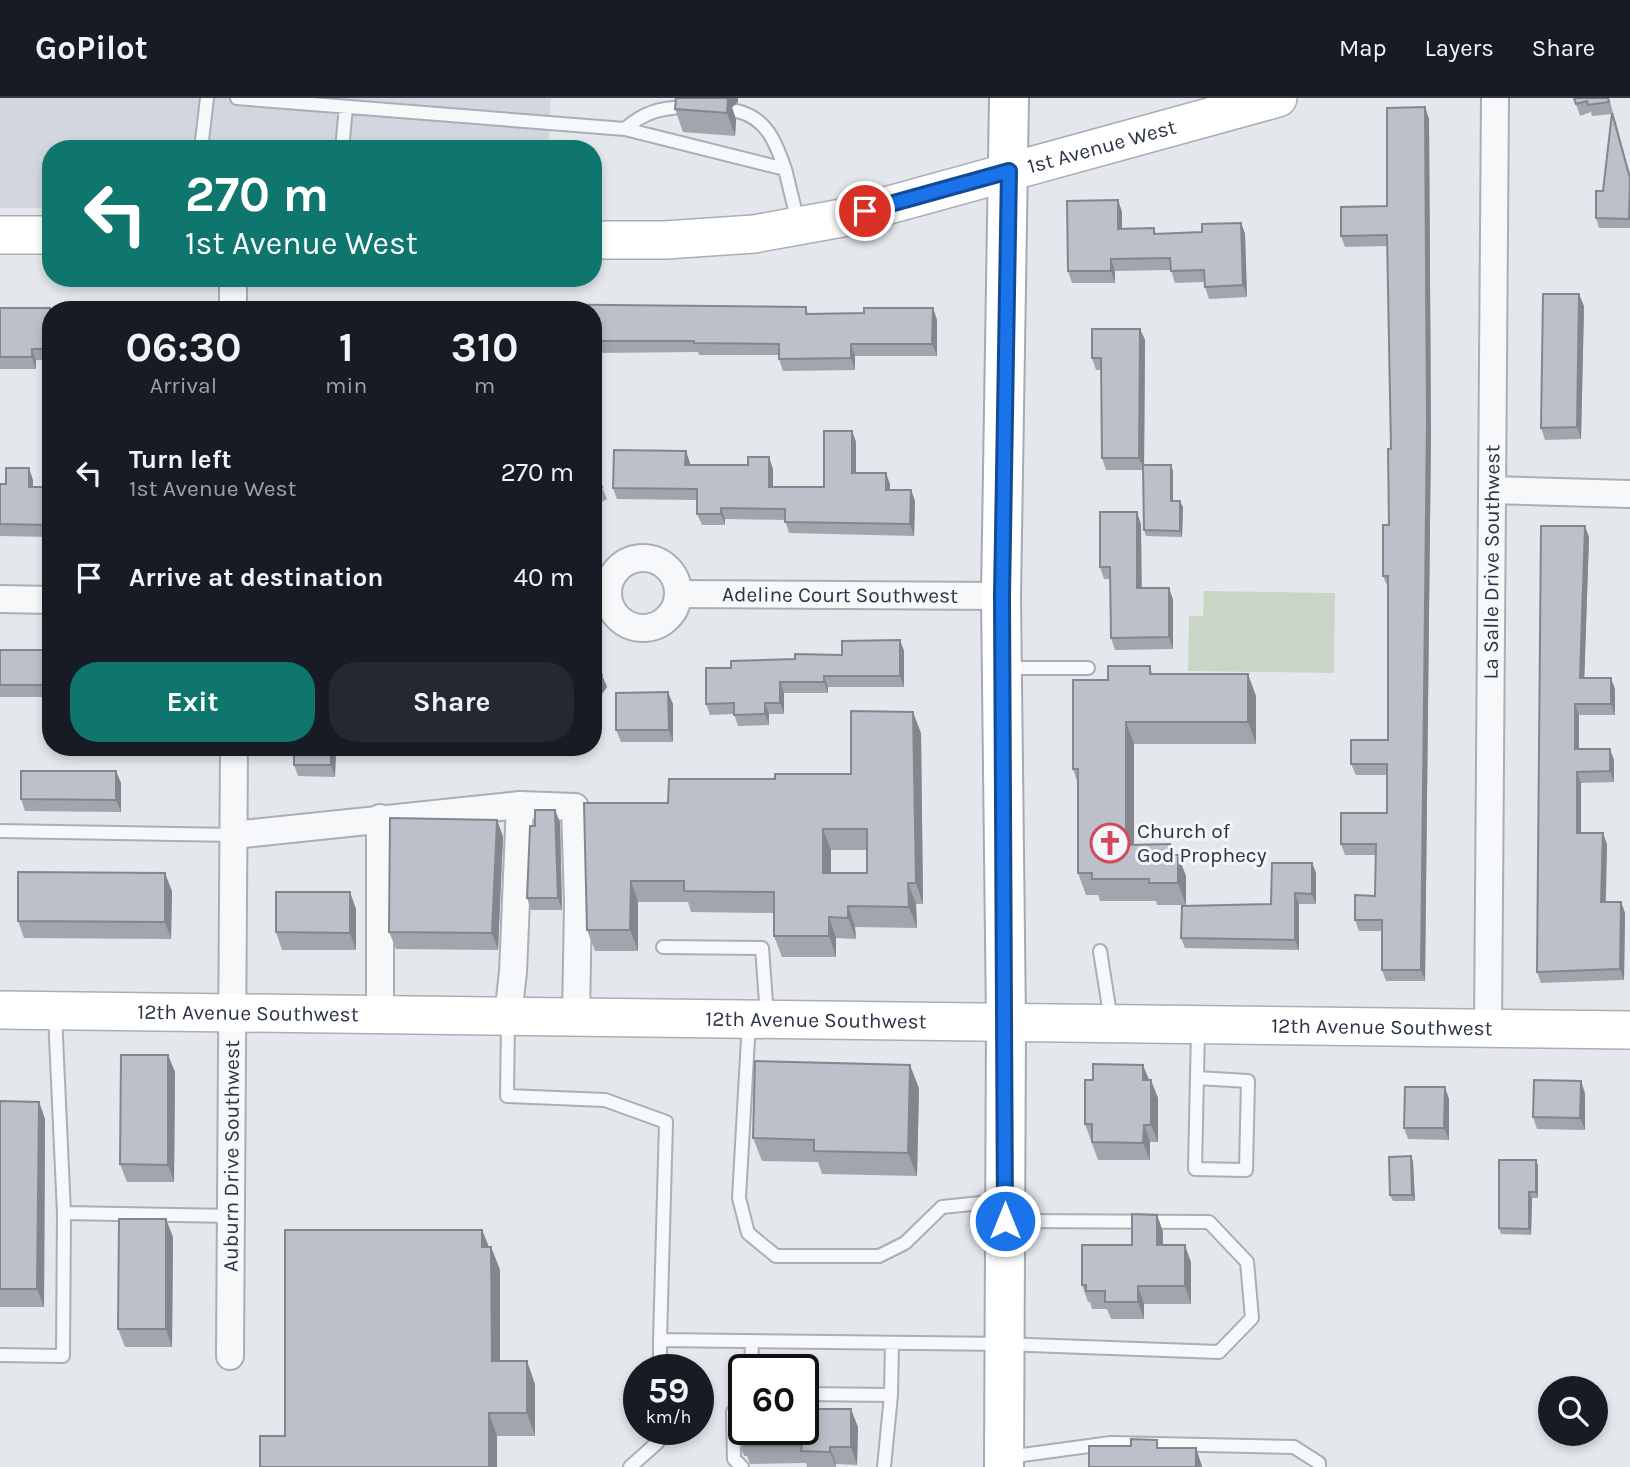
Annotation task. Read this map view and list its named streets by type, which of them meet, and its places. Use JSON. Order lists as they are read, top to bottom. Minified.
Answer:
{"streets":{"street":["1st Avenue West","La Salle Drive Southwest","Adeline Court Southwest","12th Avenue Southwest","Auburn Drive Southwest"]},"crossings":[["La Salle Drive Southwest","12th Avenue Southwest"],["12th Avenue Southwest","Auburn Drive Southwest"]],"places":{"church":["Church of God Prophecy"]},"page":{"header":"GoPilot","nav":["Map","Layers","Share"],"turn":["270 m","1st Avenue West"],"eta":["06:30","Arrival","1","min","310","m"],"list":[{"name":"Turn left","note":"1st Avenue West","value":"270 m"},{"name":"Arrive at destination","value":"40 m"}],"buttons":["Exit","Share"],"speed":"59 km/h","limit":"60"}}
